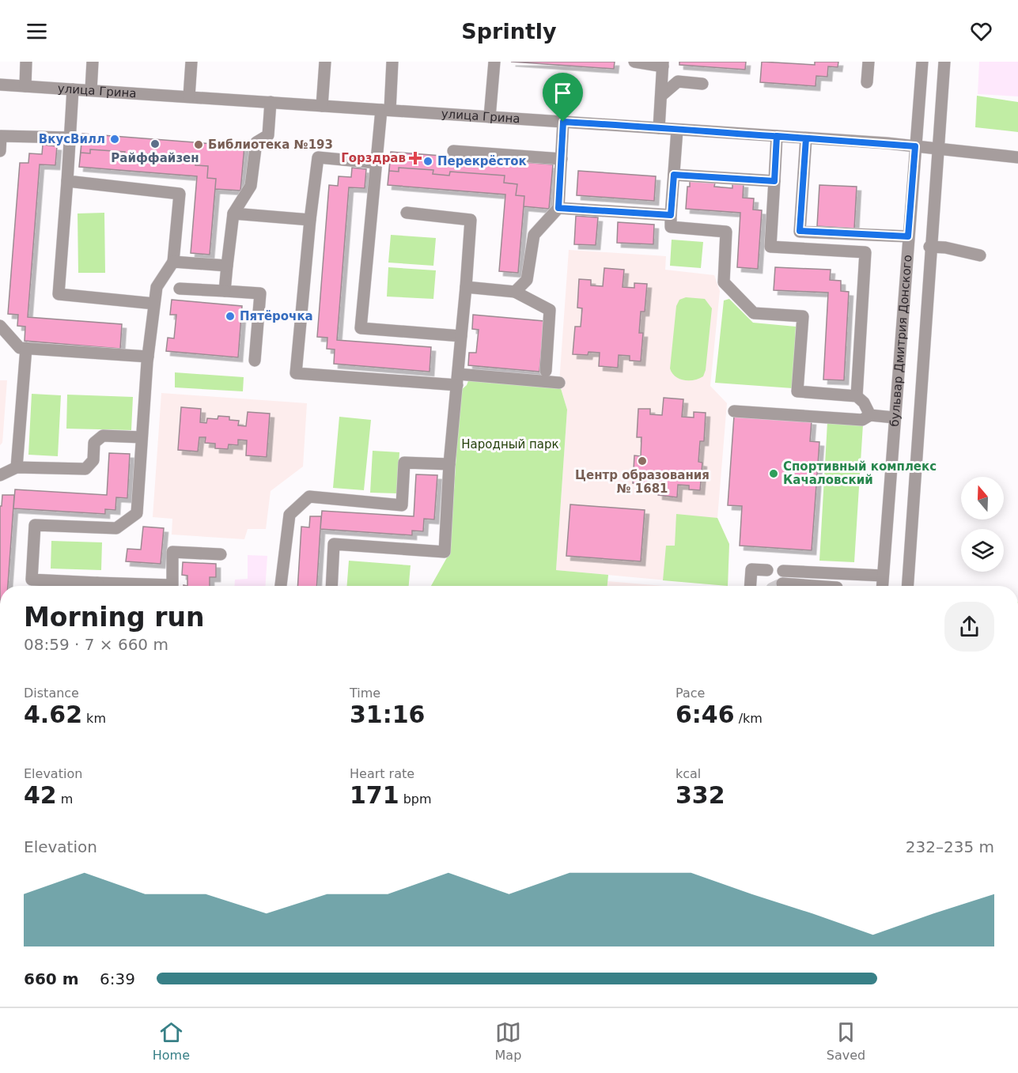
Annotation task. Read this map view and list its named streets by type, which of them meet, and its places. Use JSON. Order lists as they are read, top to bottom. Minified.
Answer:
{"streets":{"street":["улица Грина","бульвар Дмитрия Донского"]},"crossings":[["улица Грина","бульвар Дмитрия Донского"]],"parks":["Народный парк"],"places":{"other":["ВкусВилл","Райффайзен","Библиотека №193","Перекрёсток","Пятёрочка","Центр образования № 1681","Спортивный комплекс Качаловский"],"health":["Горздрав"]},"north":"top","page":{"header":"Sprintly","heading":["Morning run","08:59 · 7 × 660 m"],"stats":[["Distance","4.62 km"],["Time","31:16"],["Pace","6:46 /km"],["Elevation","42 m"],["Heart rate","171 bpm"],["kcal","332"]],"chart":["Elevation","232–235 m"],"list":[{"name":"660 m","note":"6:39"}],"tabs":["Home","Map","Saved"]}}
